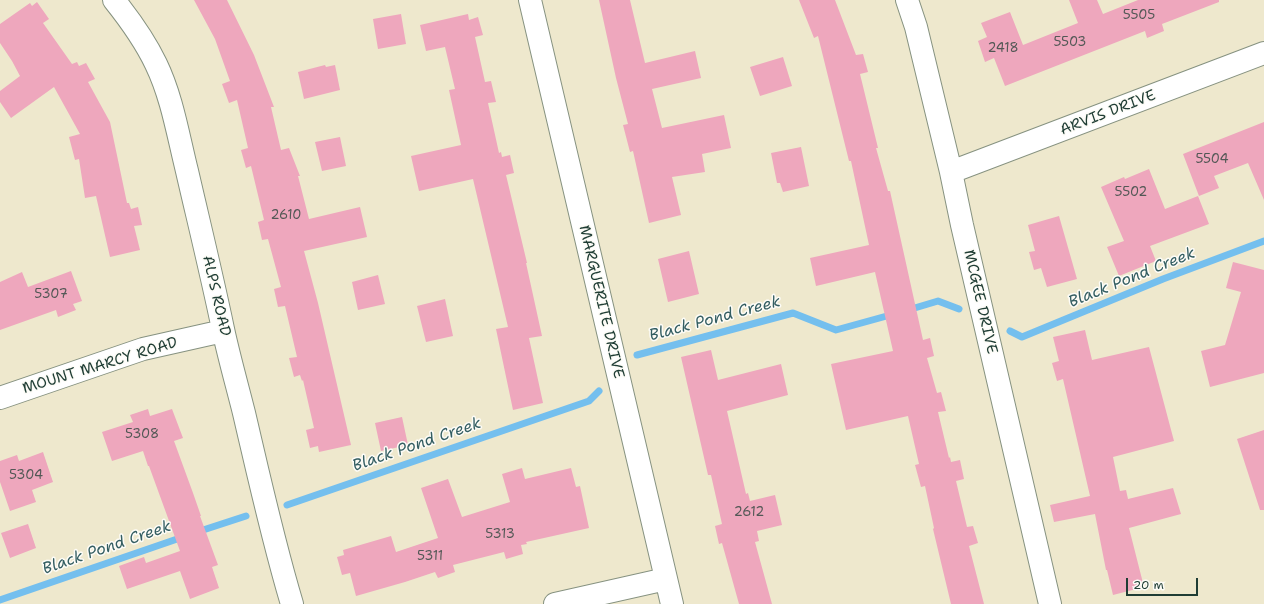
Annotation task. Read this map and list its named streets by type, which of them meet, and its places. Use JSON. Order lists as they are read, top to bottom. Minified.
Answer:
{"streets":{"street":["ARVIS DRIVE","ALPS ROAD","MARGUERITE DRIVE","MCGEE DRIVE","MOUNT MARCY ROAD"]},"crossings":[["ARVIS DRIVE","MCGEE DRIVE"],["ALPS ROAD","MOUNT MARCY ROAD"]],"water":["Black Pond Creek"],"house_numbers":["5505","5503","2418","5504","5502","2610","5307","5308","5304","2612","5313","5311"],"scale_bar":"20 m"}
